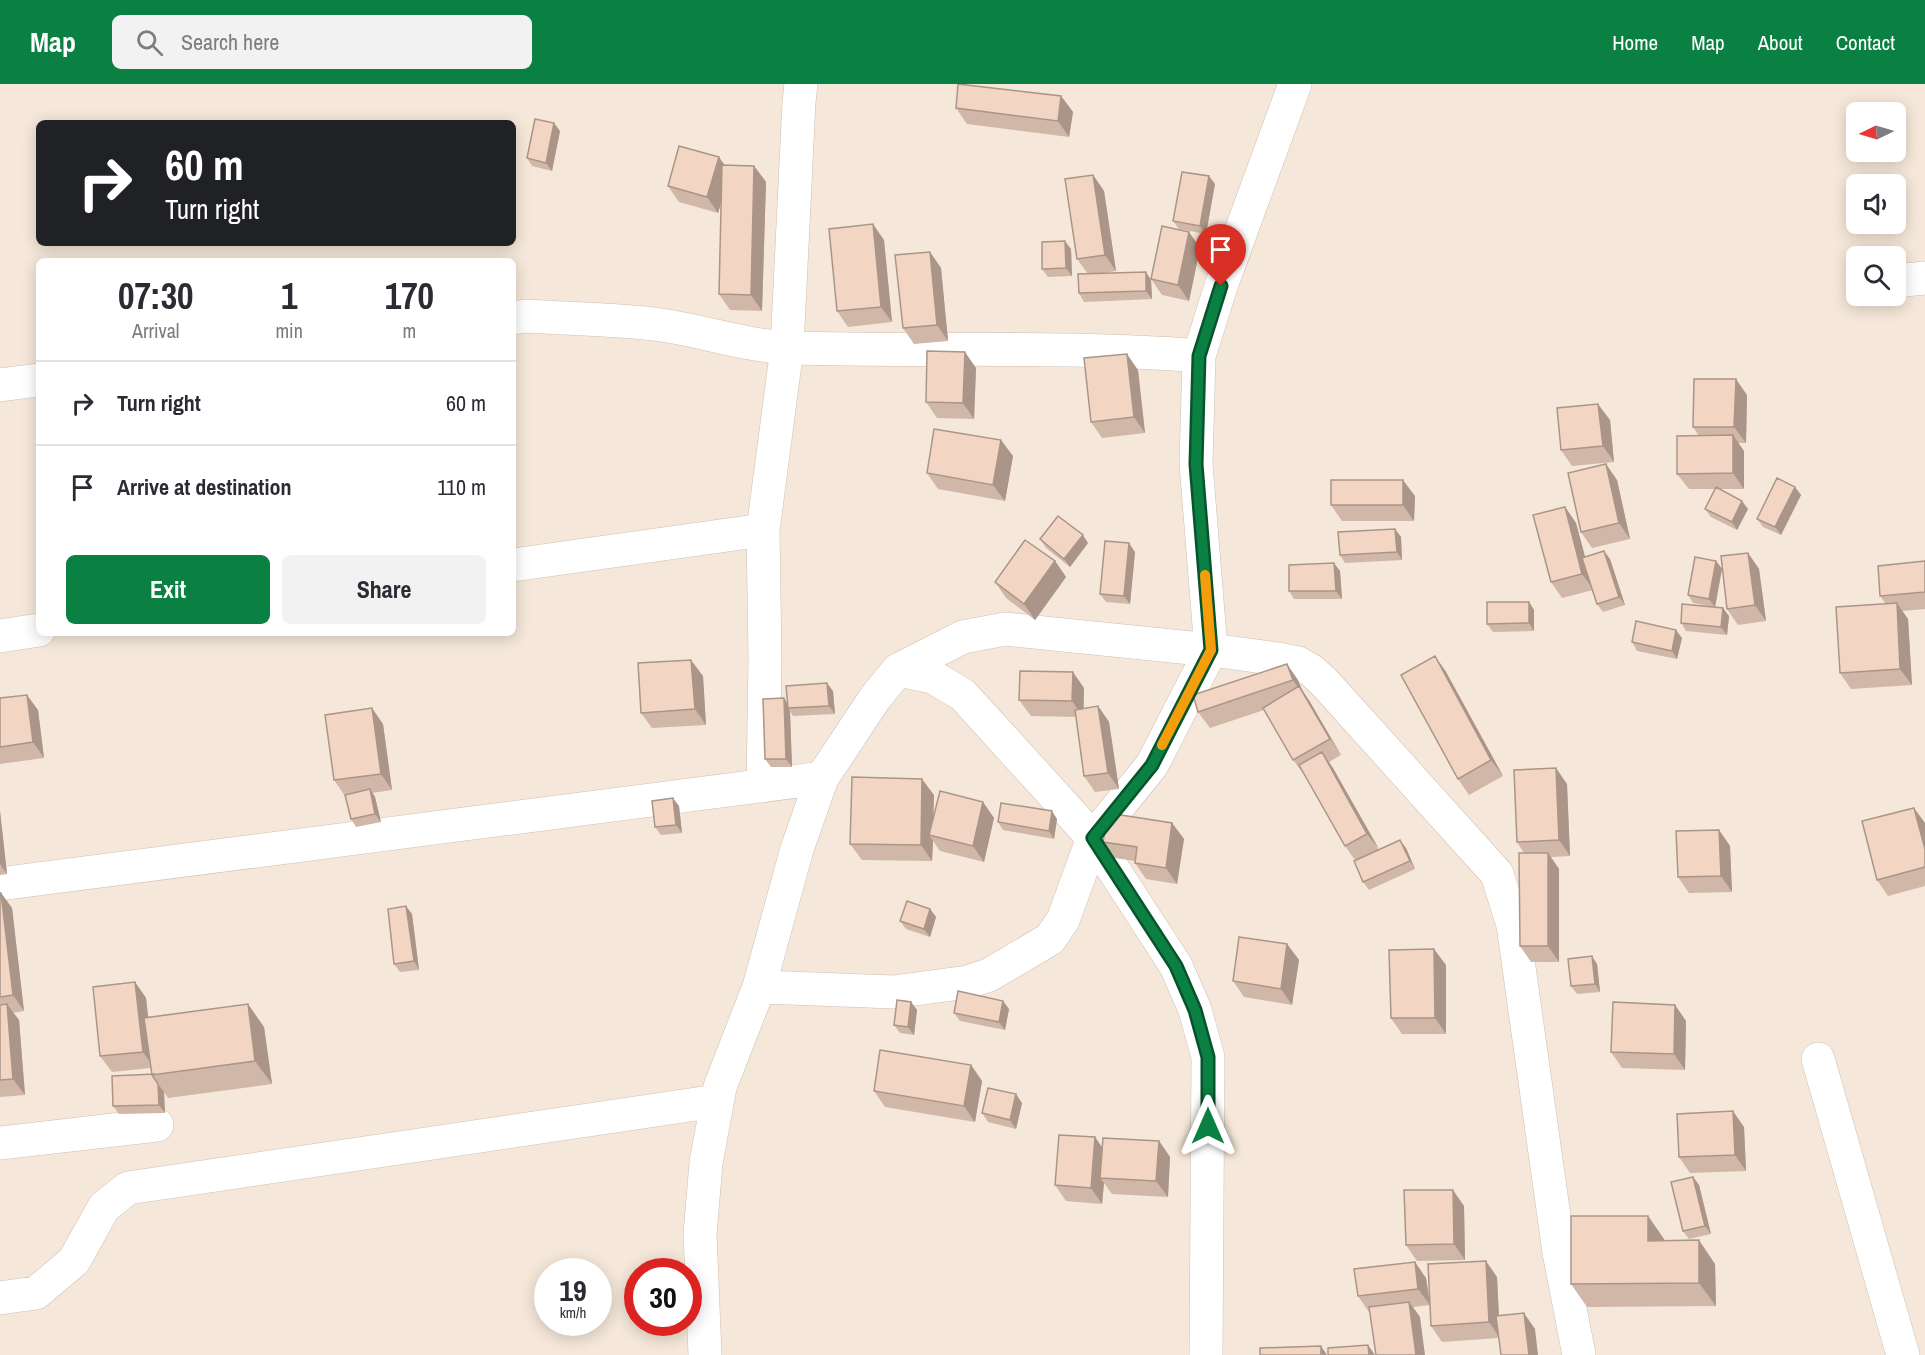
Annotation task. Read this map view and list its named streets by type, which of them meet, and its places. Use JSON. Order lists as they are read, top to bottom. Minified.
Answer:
{"north":"left","page":{"header":"Map","search":"Search here","nav":["Home","Map","About","Contact"],"turn":["60 m","Turn right"],"eta":["07:30","Arrival","1","min","170","m"],"list":[{"name":"Turn right","value":"60 m"},{"name":"Arrive at destination","value":"110 m"}],"buttons":["Exit","Share"],"speed":"19 km/h","limit":"30"}}
